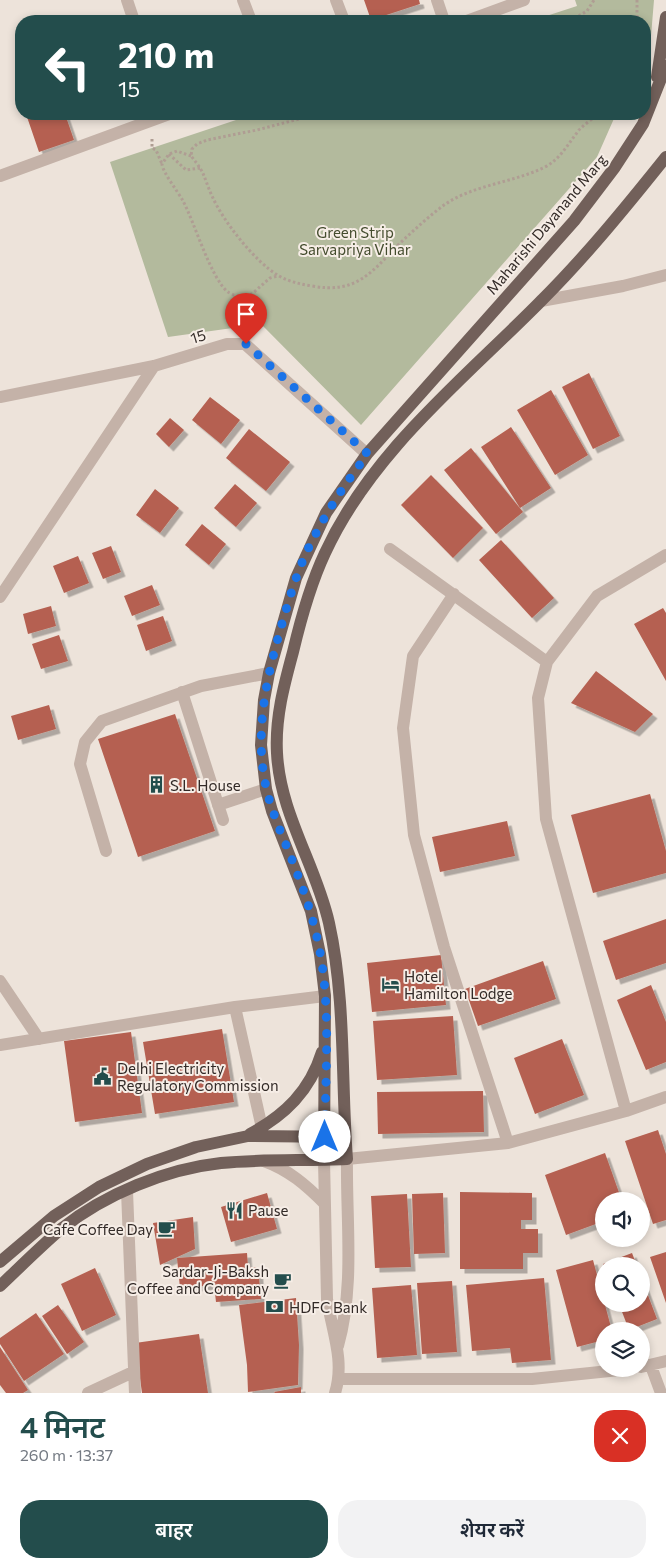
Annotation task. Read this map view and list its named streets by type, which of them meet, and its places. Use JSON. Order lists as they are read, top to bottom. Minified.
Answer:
{"streets":{"main road":["Maharishi Dayanand Marg"],"street":["15"]},"parks":["Green Strip Sarvapriya Vihar"],"places":{"building":["S.L. House"],"hotel":["Hotel Hamilton Lodge"],"public building":["Delhi Electricity Regulatory Commission"],"restaurant":["Pause"],"cafe":["Cafe Coffee Day","Sardar-Ji-Baksh Coffee and Company"],"bank":["HDFC Bank"]},"page":{"turn":["210 m","15"],"heading":["4 मिनट","260 m · 13:37"],"buttons":["बाहर","शेयर करें"]}}
